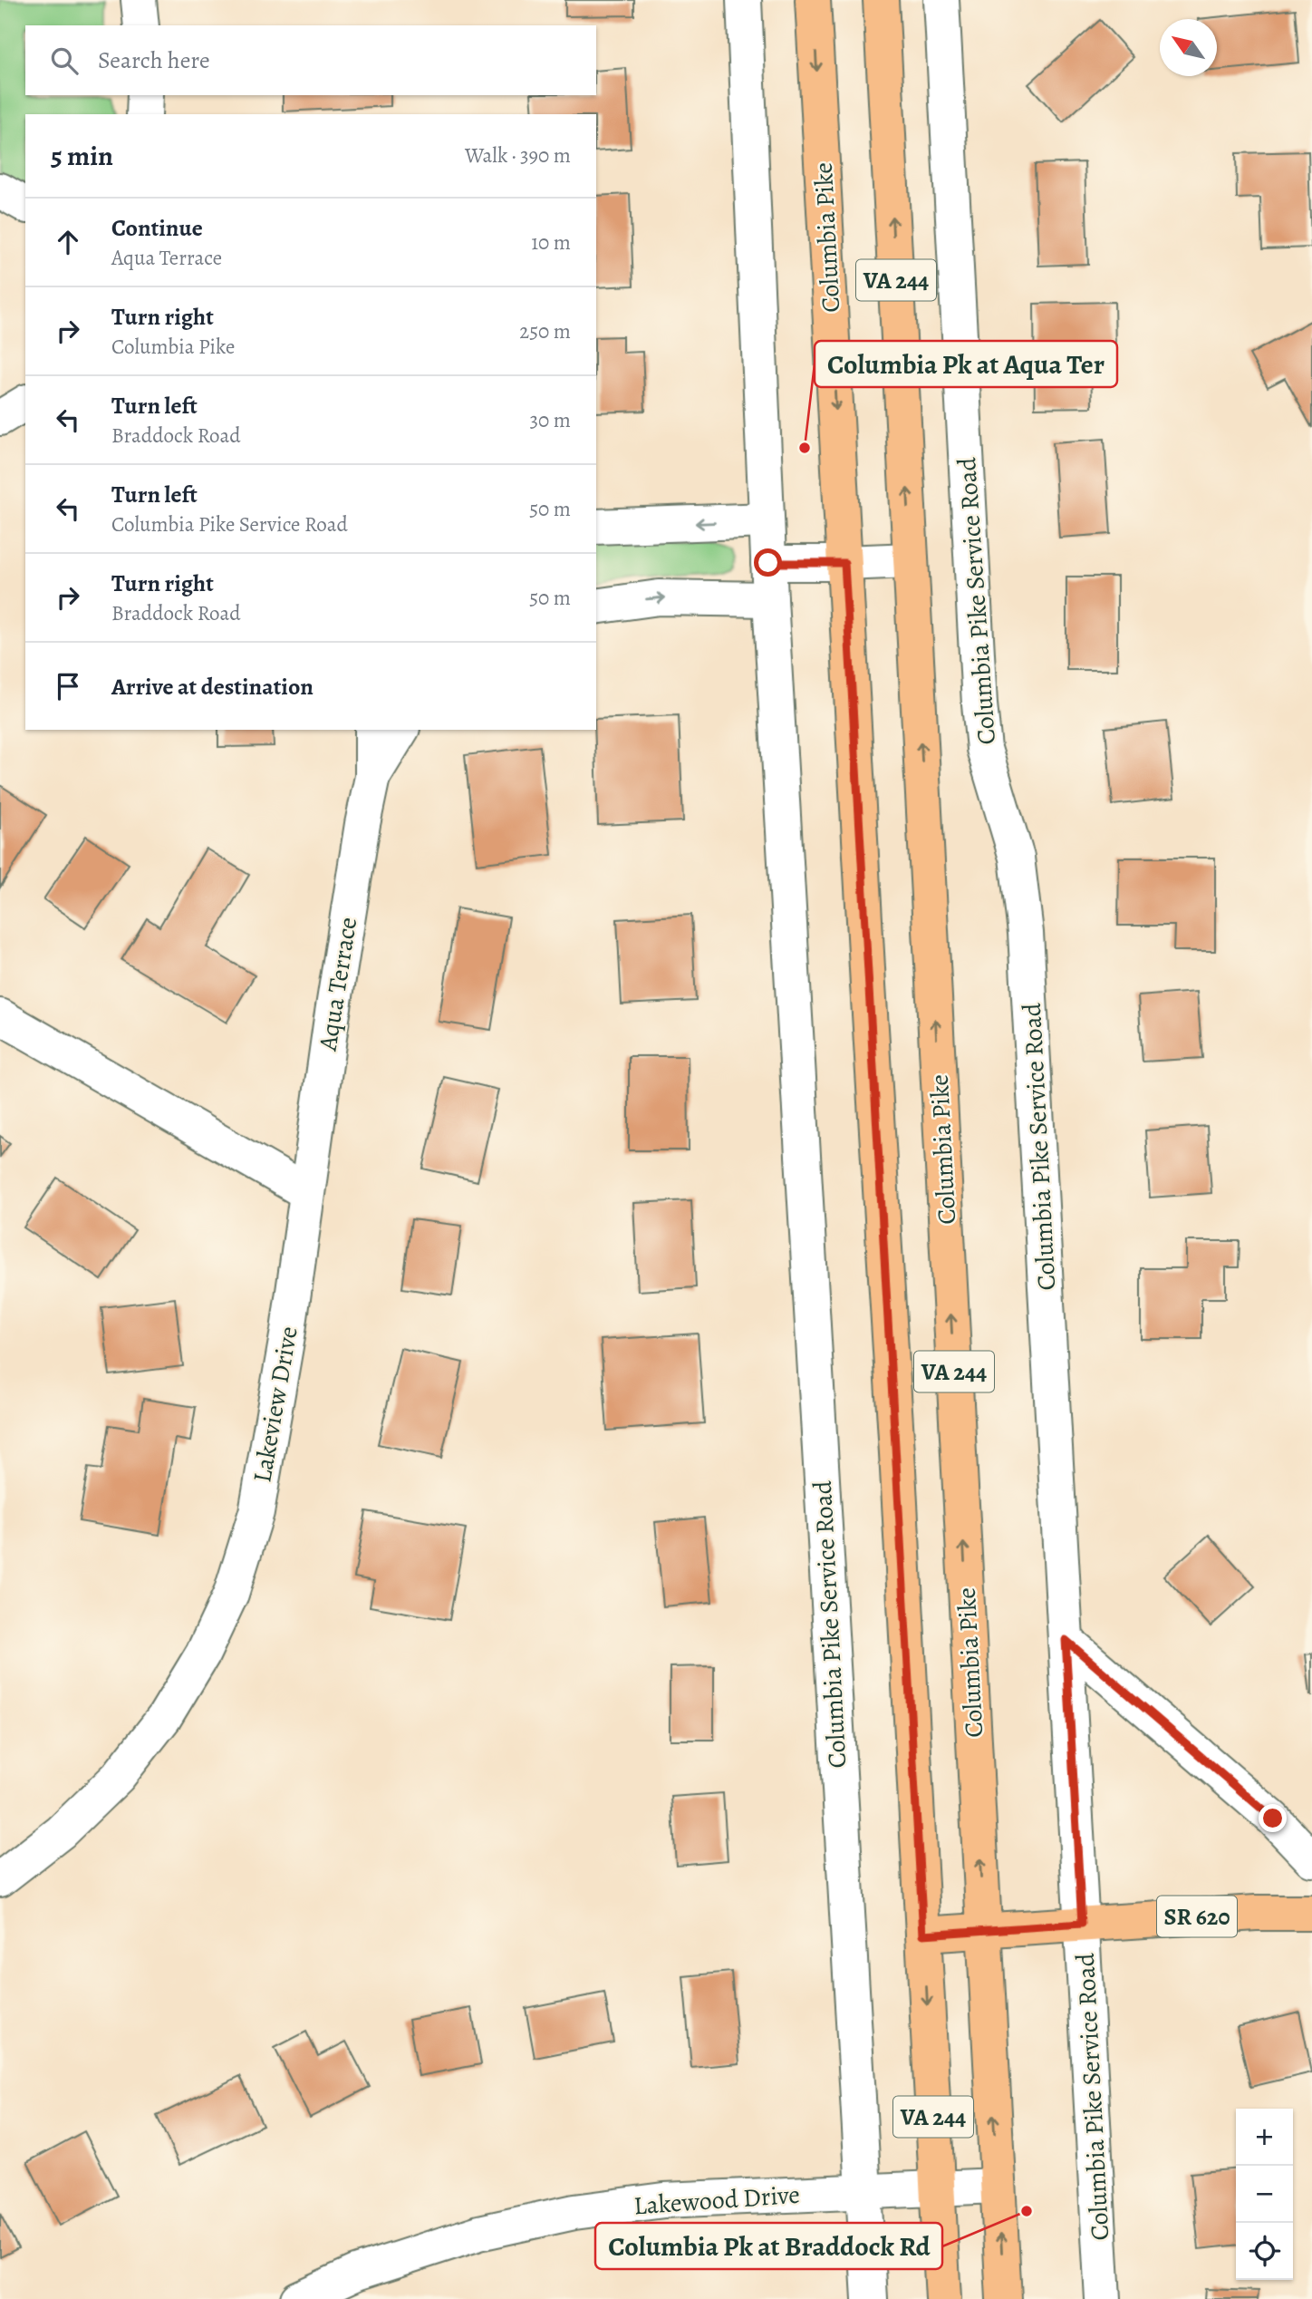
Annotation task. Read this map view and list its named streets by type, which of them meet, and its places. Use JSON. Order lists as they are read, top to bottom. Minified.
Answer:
{"streets":{"main road":["Columbia Pike","VA 244","SR 620"],"street":["Columbia Pike Service Road","Aqua Terrace","Lakeview Drive","Lakewood Drive"]},"crossings":[["Columbia Pike","SR 620"],["Columbia Pike","Lakewood Drive"],["Columbia Pike Service Road","SR 620"],["Columbia Pike Service Road","Lakewood Drive"],["Aqua Terrace","Lakeview Drive"]],"places":["Columbia Pk at Aqua Ter","Columbia Pk at Braddock Rd"],"north":"top left","page":{"search":"Search here","heading":["5 min","Walk · 390 m"],"list":[["Continue","Aqua Terrace","10 m"],["Turn right","Columbia Pike","250 m"],["Turn left","Braddock Road","30 m"],["Turn left","Columbia Pike Service Road","50 m"],["Turn right","Braddock Road","50 m"],"Arrive at destination"],"map_buttons":["+","−"]}}
